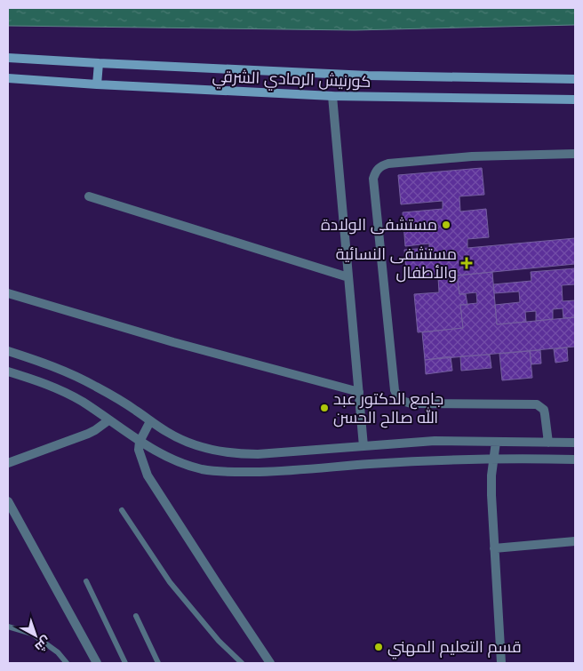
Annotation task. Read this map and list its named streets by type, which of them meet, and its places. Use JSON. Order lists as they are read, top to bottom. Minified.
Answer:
{"streets":{"main road":["كورنيش الرمادي الشرقي"]},"places":{"other":["مستشفى الولادة","جامع الدكتور عبد الله صالح الحسن","قسم التعليم المهني"],"health":["مستشفى النسائية والأطفال"]},"north":"bottom right"}
